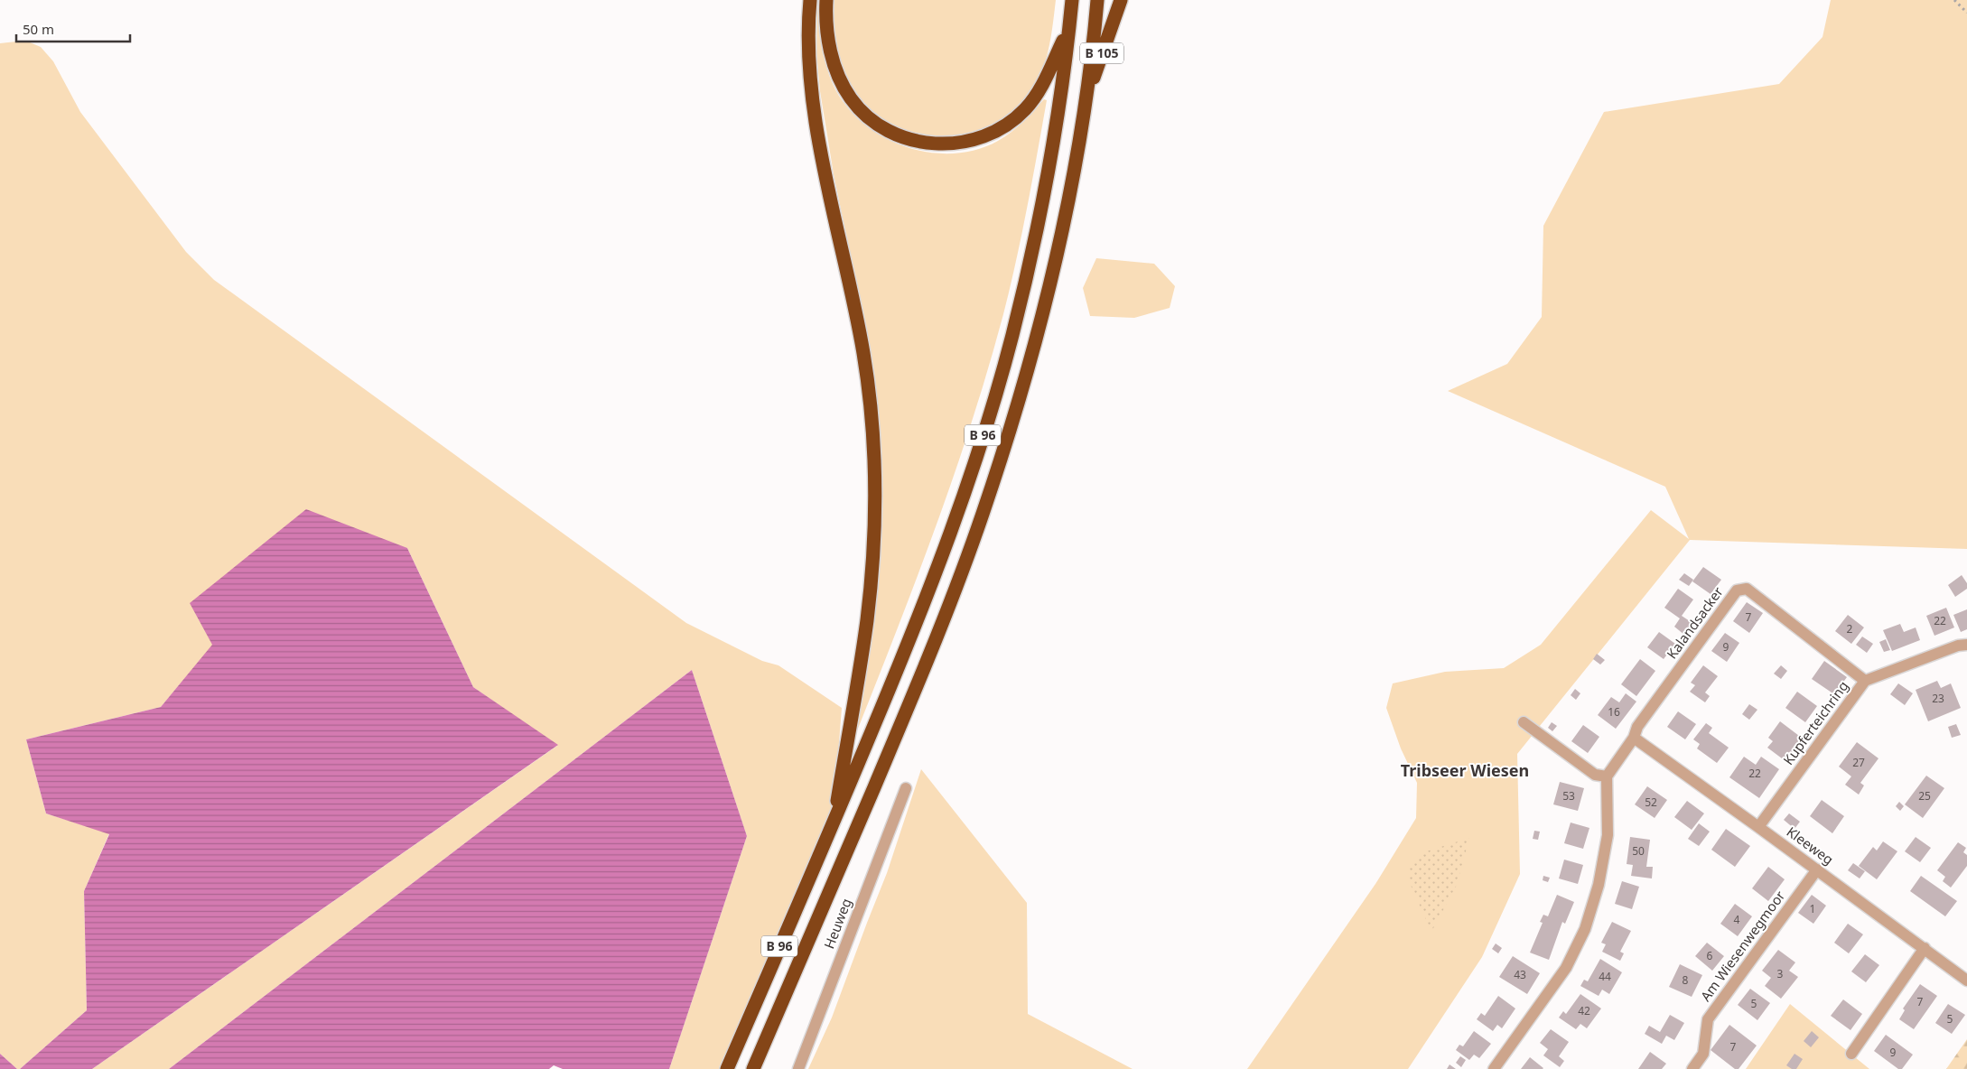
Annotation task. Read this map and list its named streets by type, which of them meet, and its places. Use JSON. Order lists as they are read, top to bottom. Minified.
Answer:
{"streets":{"highway":["B 105","B 96"],"street":["Kalandsacker","Kupferteichring","Kleeweg","Heuweg","Am Wiesenwegmoor"]},"crossings":[["B 105","B 96"],["Kalandsacker","Kupferteichring"],["Kalandsacker","Kleeweg"],["Kupferteichring","Kleeweg"],["Kleeweg","Am Wiesenwegmoor"]],"districts":["Tribseer Wiesen"],"house_numbers":["7","22","2","9","23","16","27","22","53","25","52","50","1","4","6","3","43","44","8","7","5","42","5","7","9"],"scale_bar":"50 m"}
